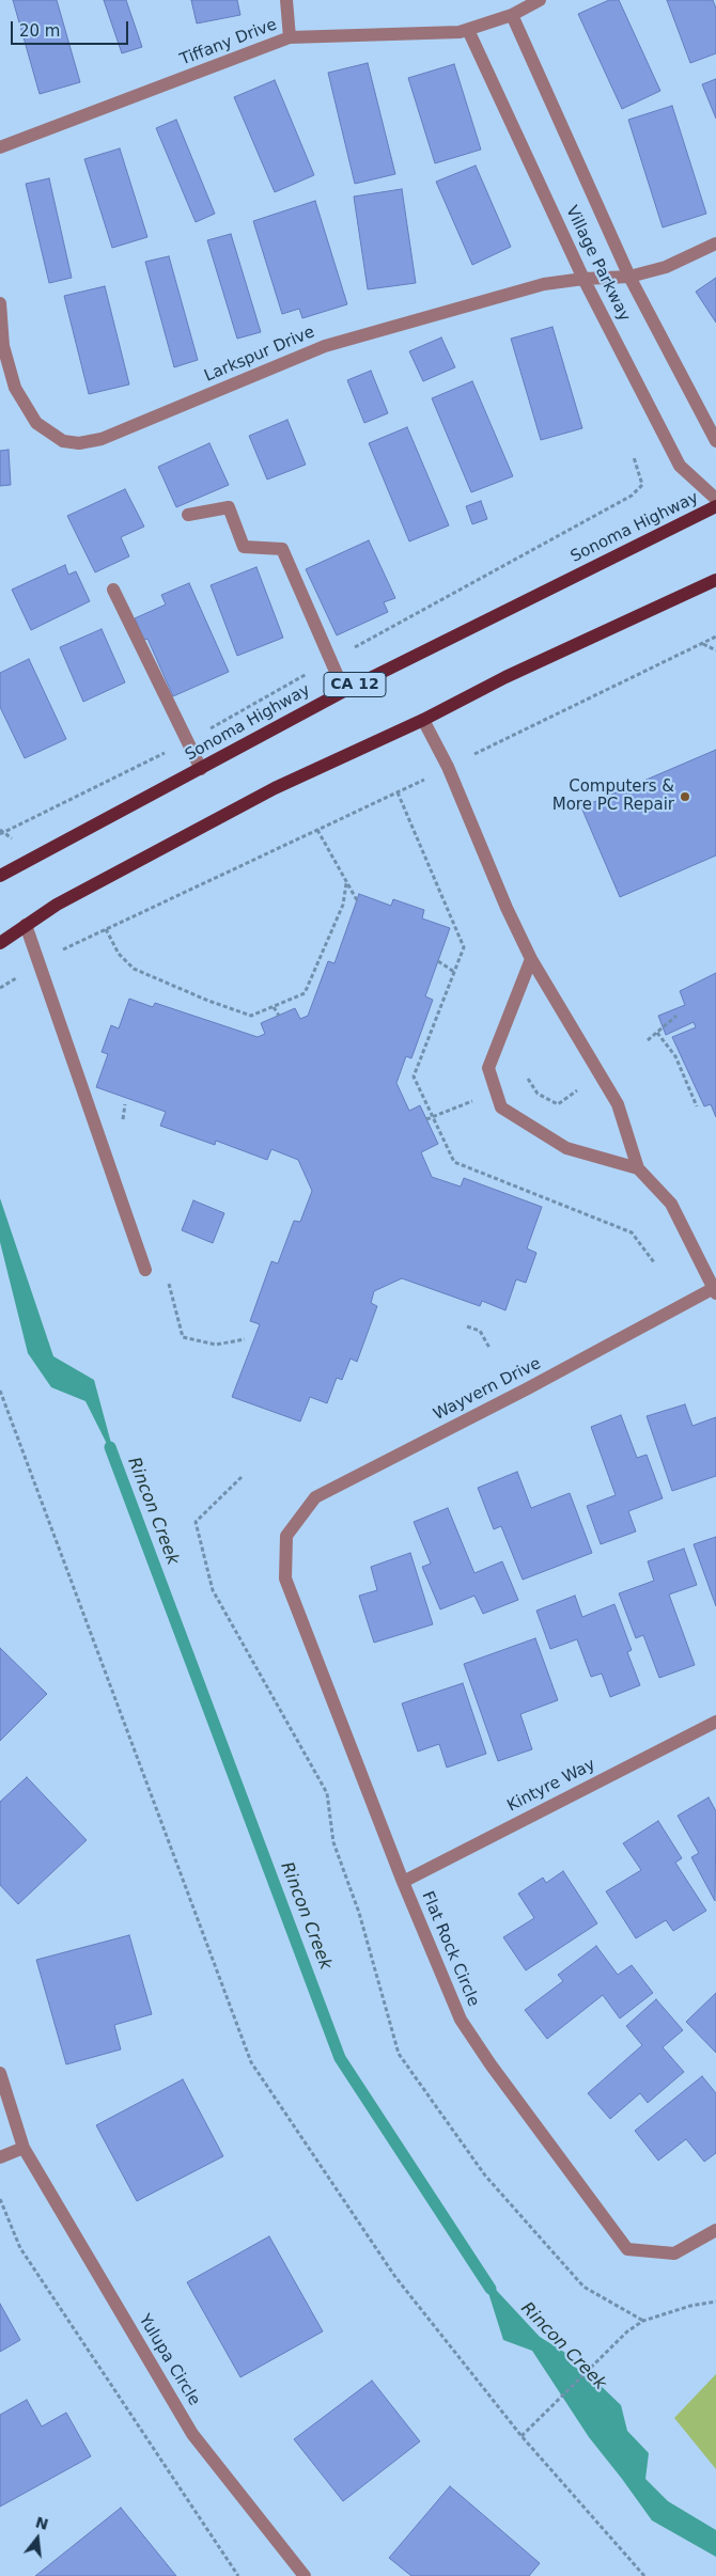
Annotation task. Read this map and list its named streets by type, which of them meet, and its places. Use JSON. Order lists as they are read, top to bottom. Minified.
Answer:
{"streets":{"main road":["Sonoma Highway","CA 12"],"street":["Tiffany Drive","Village Parkway","Larkspur Drive","Wayvern Drive","Kintyre Way","Flat Rock Circle","Yulupa Circle"]},"crossings":[["Tiffany Drive","Village Parkway"],["Village Parkway","Larkspur Drive"],["Wayvern Drive","Flat Rock Circle"],["Kintyre Way","Flat Rock Circle"]],"water":["Rincon Creek"],"places":["Computers & More PC Repair"],"scale_bar":"20 m","north":"top"}
